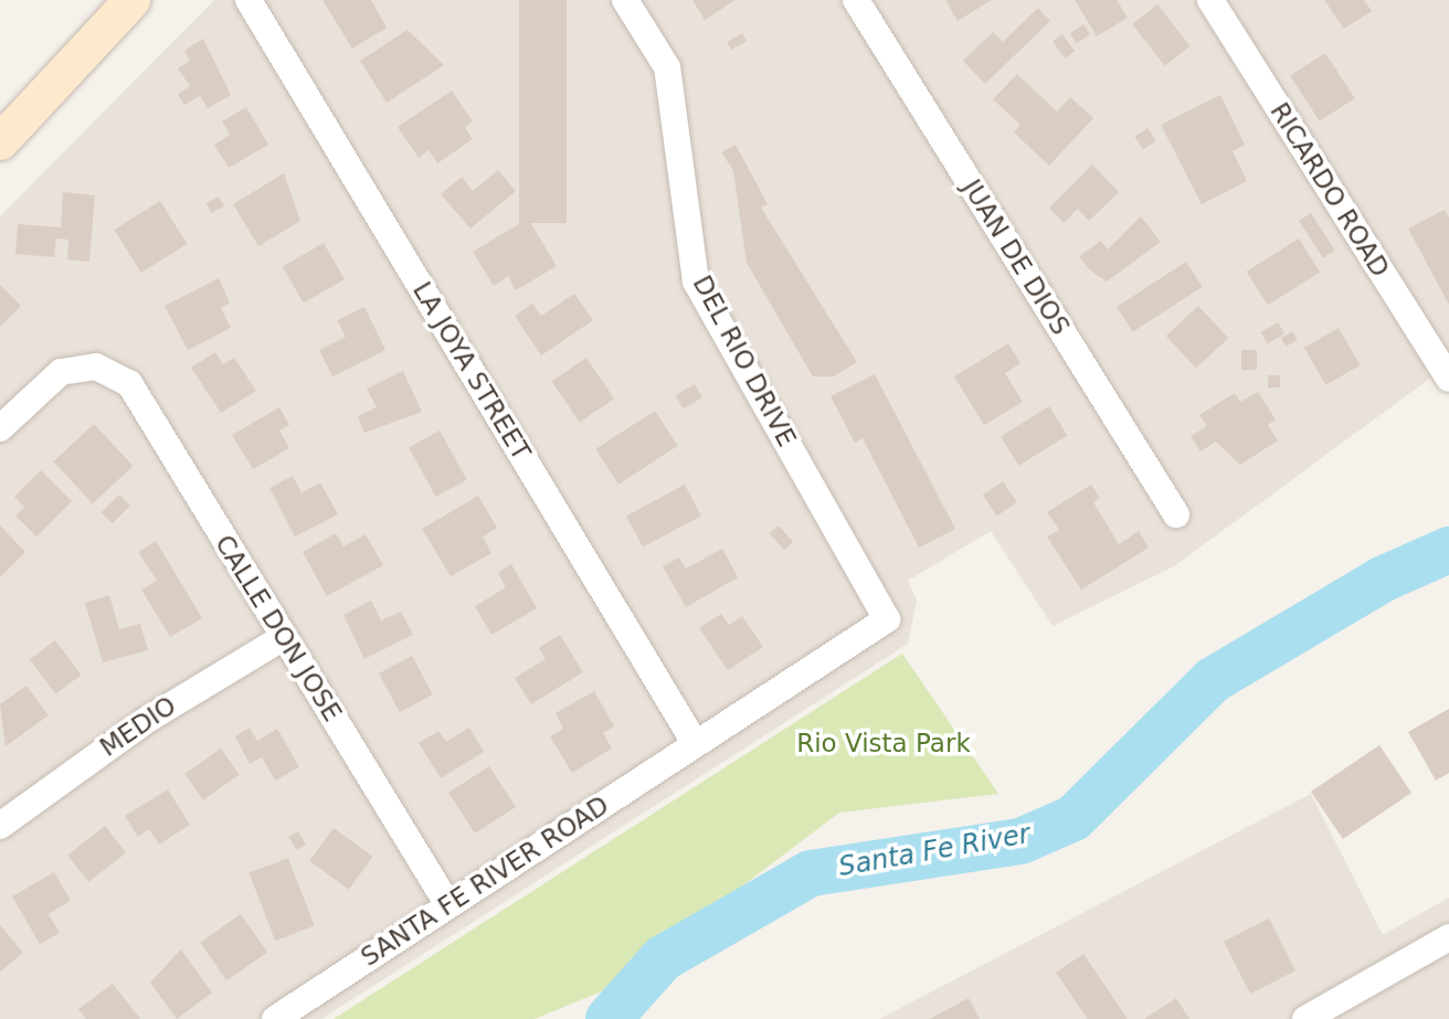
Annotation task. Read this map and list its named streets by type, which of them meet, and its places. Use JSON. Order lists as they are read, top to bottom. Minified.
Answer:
{"streets":{"street":["RICARDO ROAD","JUAN DE DIOS","DEL RIO DRIVE","LA JOYA STREET","CALLE DON JOSE","MEDIO","SANTA FE RIVER ROAD"]},"crossings":[["DEL RIO DRIVE","SANTA FE RIVER ROAD"],["LA JOYA STREET","SANTA FE RIVER ROAD"],["CALLE DON JOSE","MEDIO"],["CALLE DON JOSE","SANTA FE RIVER ROAD"]],"water":["Santa Fe River"],"parks":["Rio Vista Park"]}
